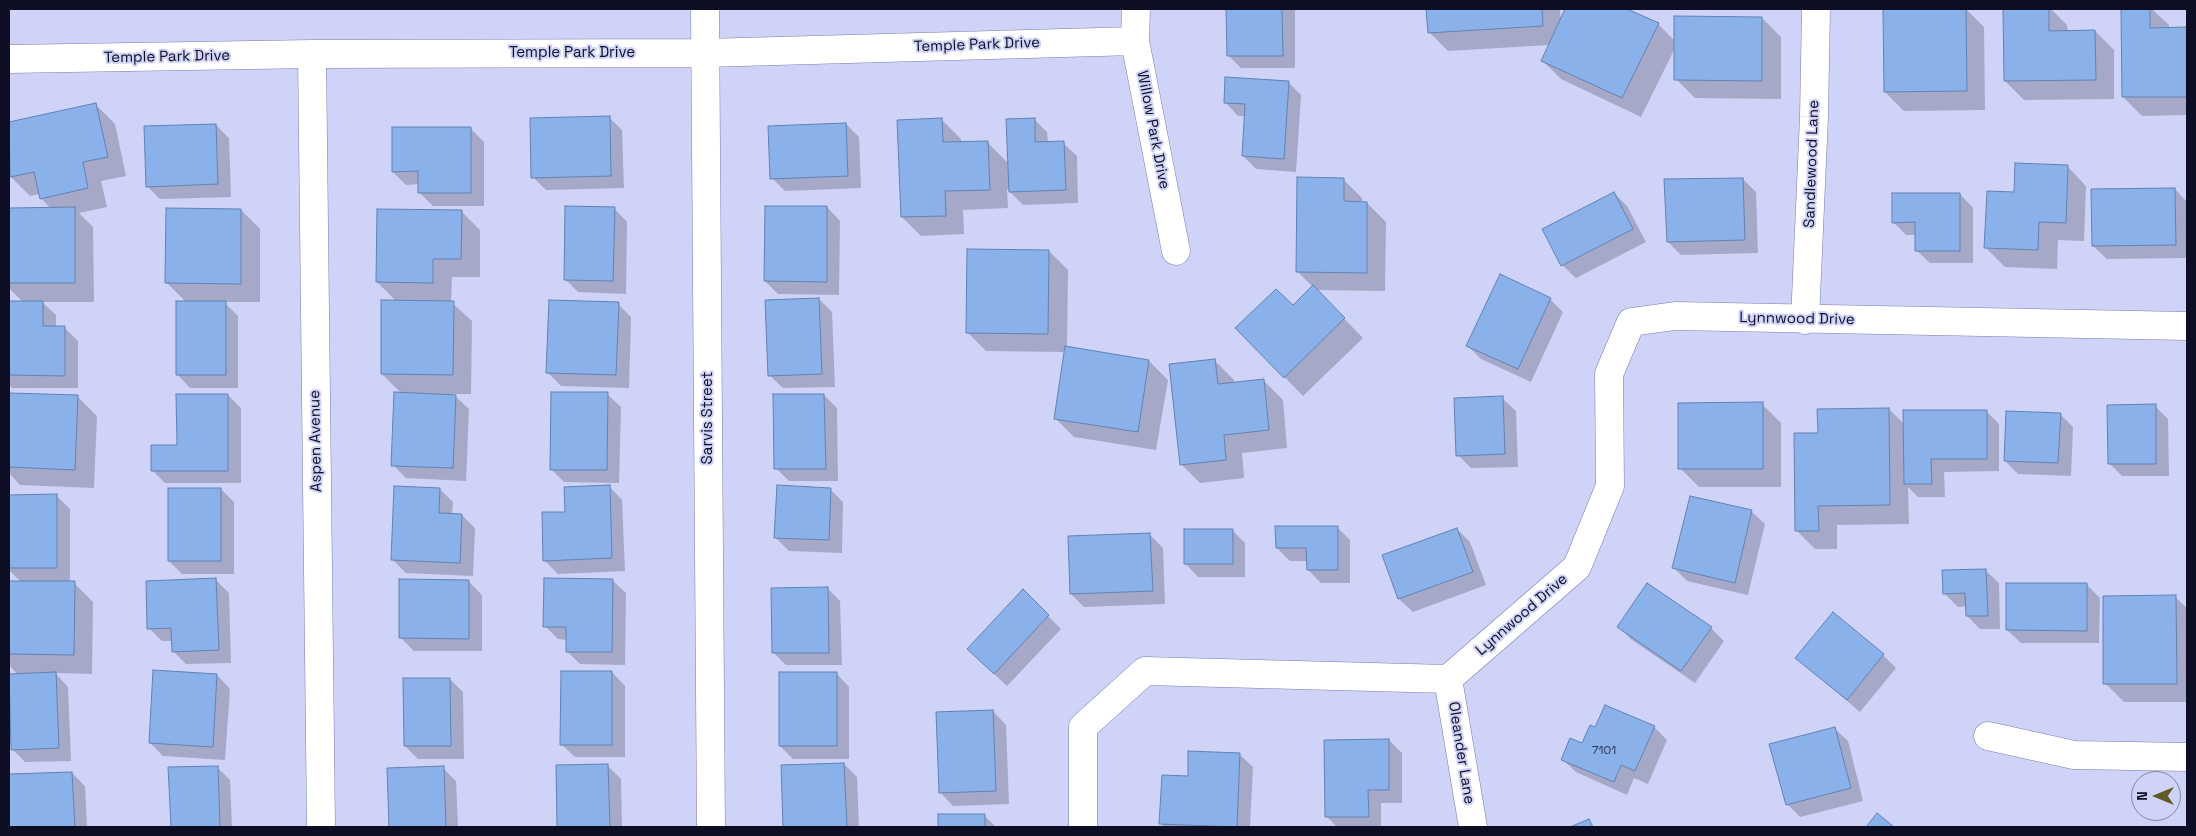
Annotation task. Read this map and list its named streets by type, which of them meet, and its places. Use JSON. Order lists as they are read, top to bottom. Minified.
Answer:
{"streets":{"street":["Temple Park Drive","Willow Park Drive","Sandlewood Lane","Lynnwood Drive","Sarvis Street","Aspen Avenue","Oleander Lane"]},"crossings":[["Temple Park Drive","Willow Park Drive"],["Temple Park Drive","Sarvis Street"],["Temple Park Drive","Aspen Avenue"],["Sandlewood Lane","Lynnwood Drive"],["Lynnwood Drive","Oleander Lane"]],"house_numbers":["7101"],"north":"left"}
